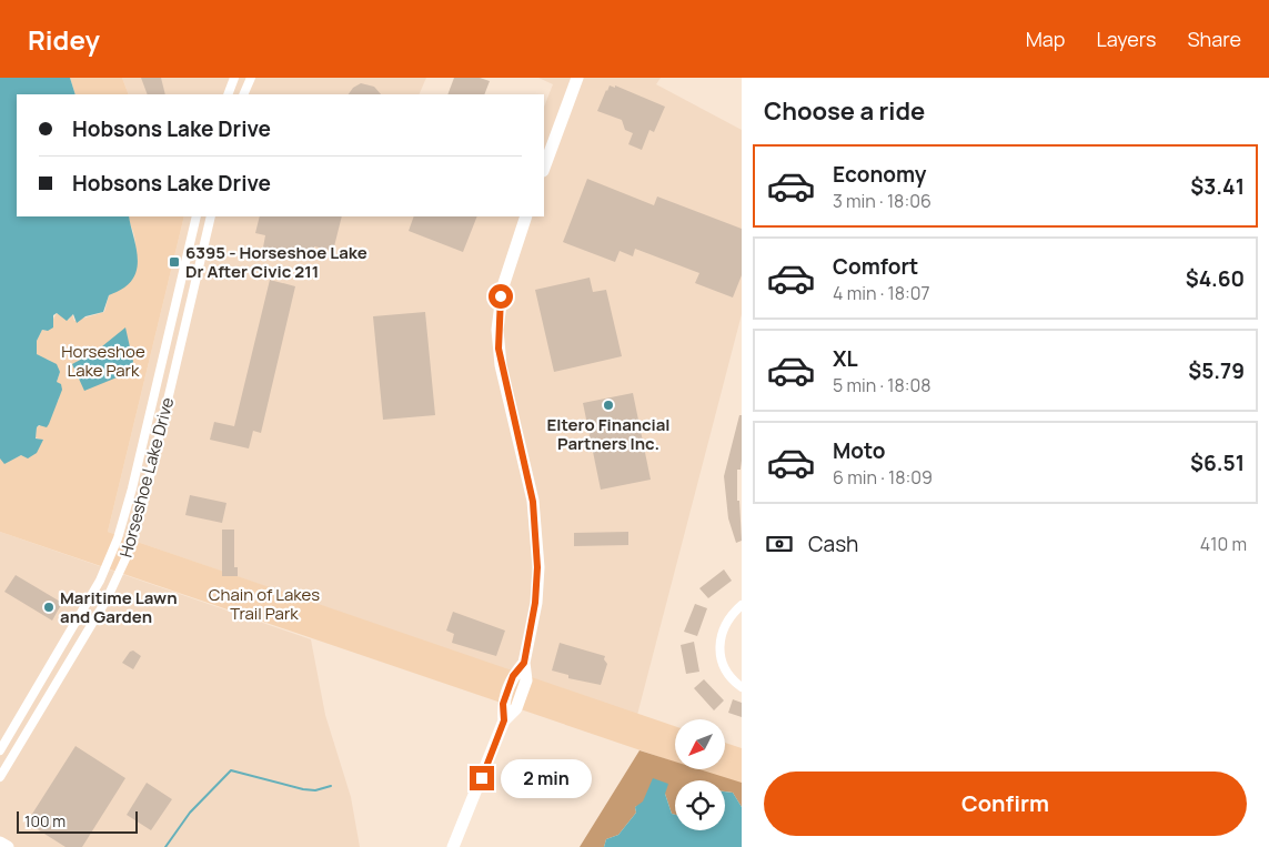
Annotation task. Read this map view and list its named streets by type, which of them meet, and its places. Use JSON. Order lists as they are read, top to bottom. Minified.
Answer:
{"streets":{"street":["Horseshoe Lake Drive"]},"parks":["Horseshoe Lake Park","Chain of Lakes Trail Park"],"places":{"transit":["6395 - Horseshoe Lake Dr After Civic 211"],"other":["Eltero Financial Partners Inc.","Maritime Lawn and Garden"]},"scale_bar":"100 m","north":"bottom left","page":{"header":"Ridey","nav":["Map","Layers","Share"],"heading":"Choose a ride","banner":["Hobsons Lake Drive","Hobsons Lake Drive"],"list":[{"name":"Economy","note":"3 min · 18:06","value":"$3.41"},{"name":"Comfort","note":"4 min · 18:07","value":"$4.60"},{"name":"XL","note":"5 min · 18:08","value":"$5.79"},{"name":"Moto","note":"6 min · 18:09","value":"$6.51"}],"pay":["Cash","410 m"],"bubble":"2 min","buttons":"Confirm","scale":"100 m"}}
